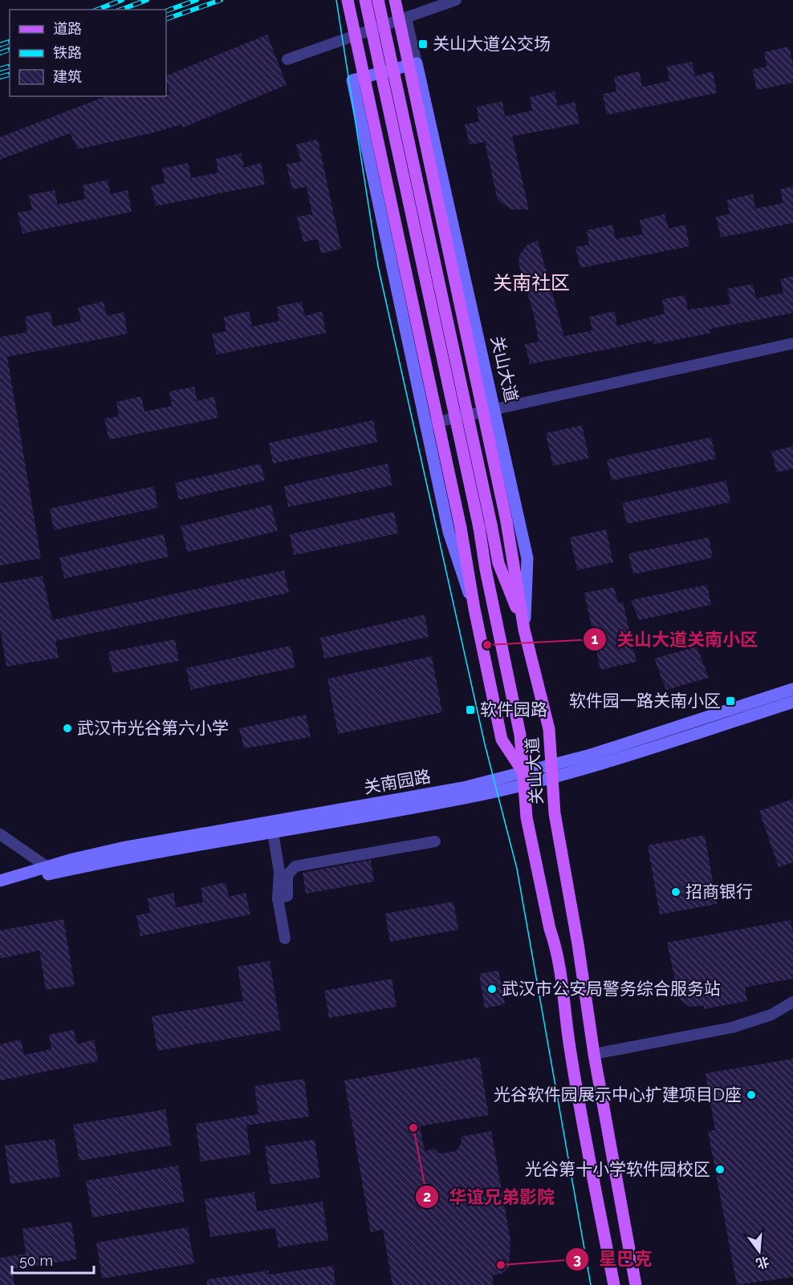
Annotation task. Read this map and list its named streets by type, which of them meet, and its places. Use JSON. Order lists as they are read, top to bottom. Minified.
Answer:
{"streets":{"main road":["关山大道","关南园路"]},"crossings":[["关山大道","关南园路"]],"districts":["关南社区"],"places":{"transit":["关山大道公交场","软件园一路关南小区","软件园路"],"other":["关山大道关南小区","武汉市光谷第六小学","招商银行","武汉市公安局警务综合服务站","光谷软件园展示中心扩建项目D座","华谊兄弟影院","光谷第十小学软件园校区","星巴克"]},"legend":["道路","铁路","建筑"],"scale_bar":"50 m","north":"bottom"}
